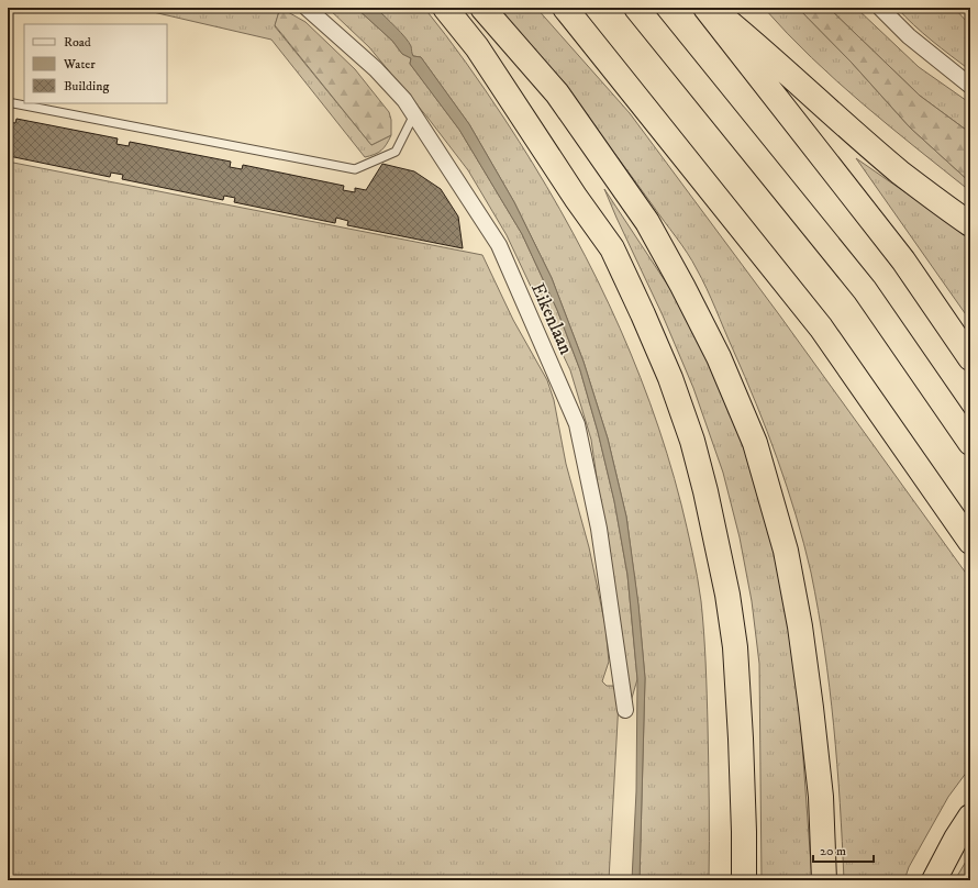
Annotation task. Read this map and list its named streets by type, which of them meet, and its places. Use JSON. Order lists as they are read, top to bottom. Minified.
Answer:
{"streets":{"street":["Eikenlaan"]},"legend":["Road","Water","Building"],"scale_bar":"20 m"}
